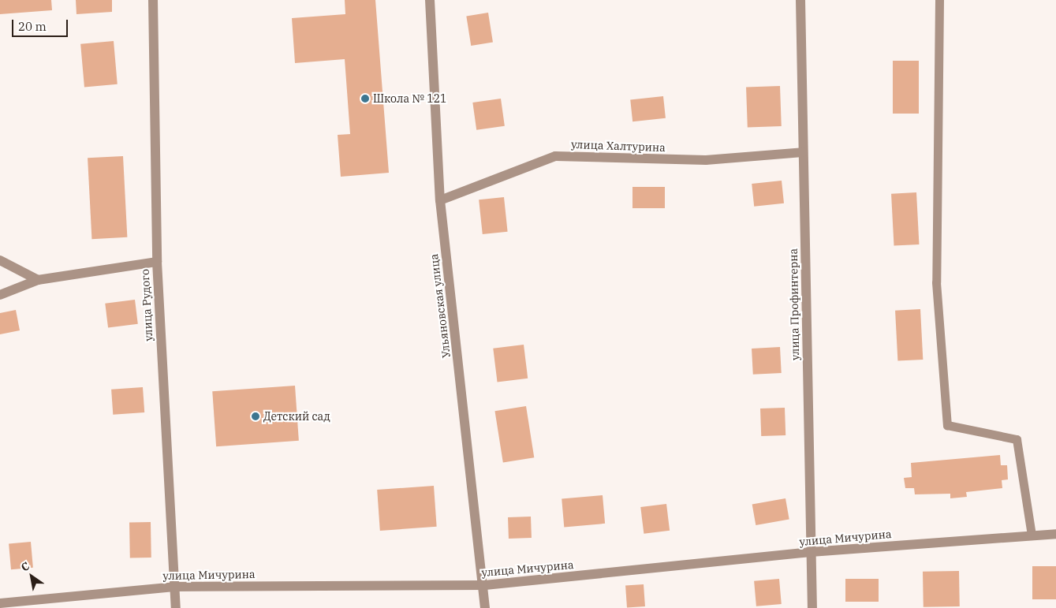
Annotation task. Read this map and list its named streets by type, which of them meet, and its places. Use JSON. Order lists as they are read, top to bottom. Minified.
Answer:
{"streets":{"street":["улица Халтурина","улица Профинтерна","улица Рудого","Ульяновская улица","улица Мичурина"]},"crossings":[["улица Халтурина","улица Профинтерна"],["улица Халтурина","Ульяновская улица"],["улица Профинтерна","улица Мичурина"],["улица Рудого","улица Мичурина"],["Ульяновская улица","улица Мичурина"]],"places":["Школа № 121","Детский сад"],"scale_bar":"20 m","north":"top left"}
